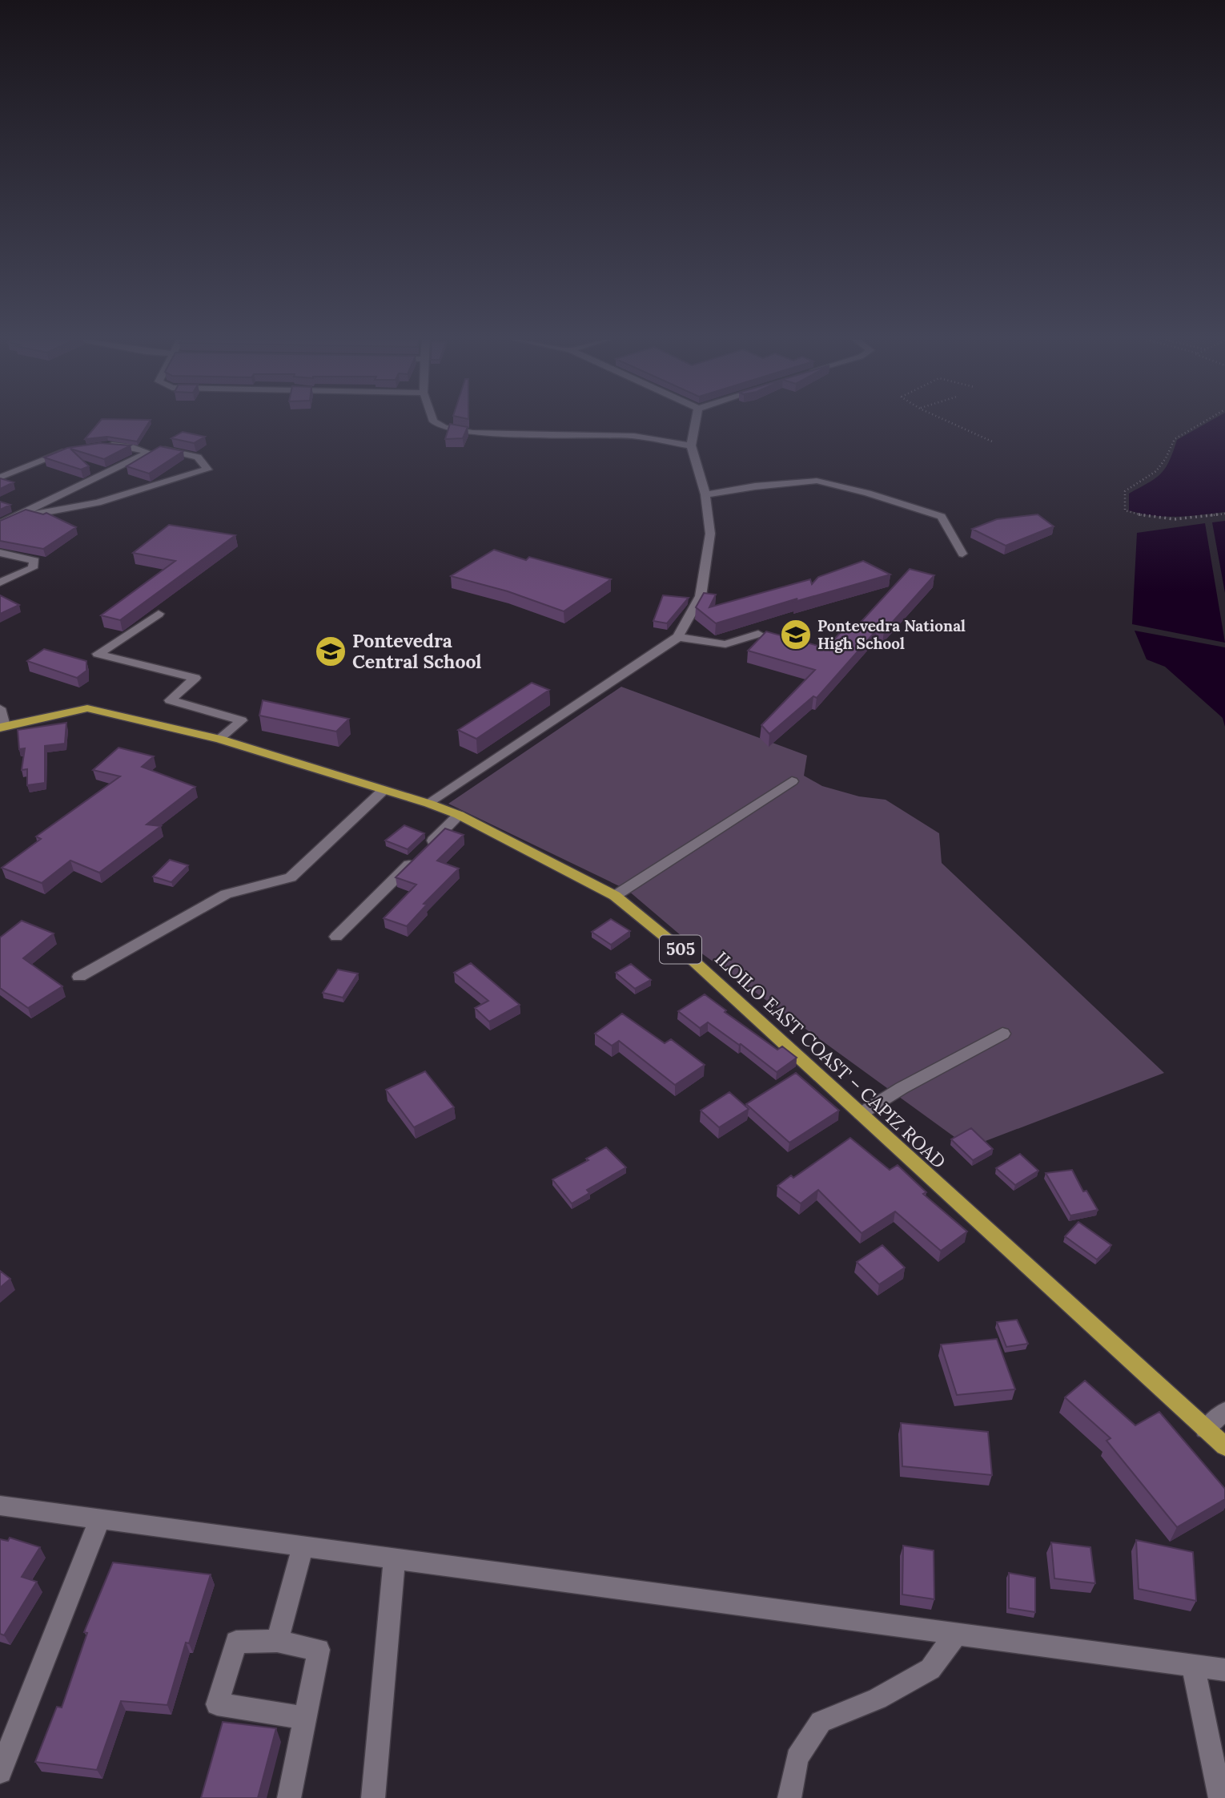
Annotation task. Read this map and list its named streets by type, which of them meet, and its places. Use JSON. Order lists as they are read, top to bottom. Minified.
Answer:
{"streets":{"main road":["505","ILOILO EAST COAST – CAPIZ ROAD"]},"places":{"school or university":["Pontevedra National High School","Pontevedra Central School"]}}
